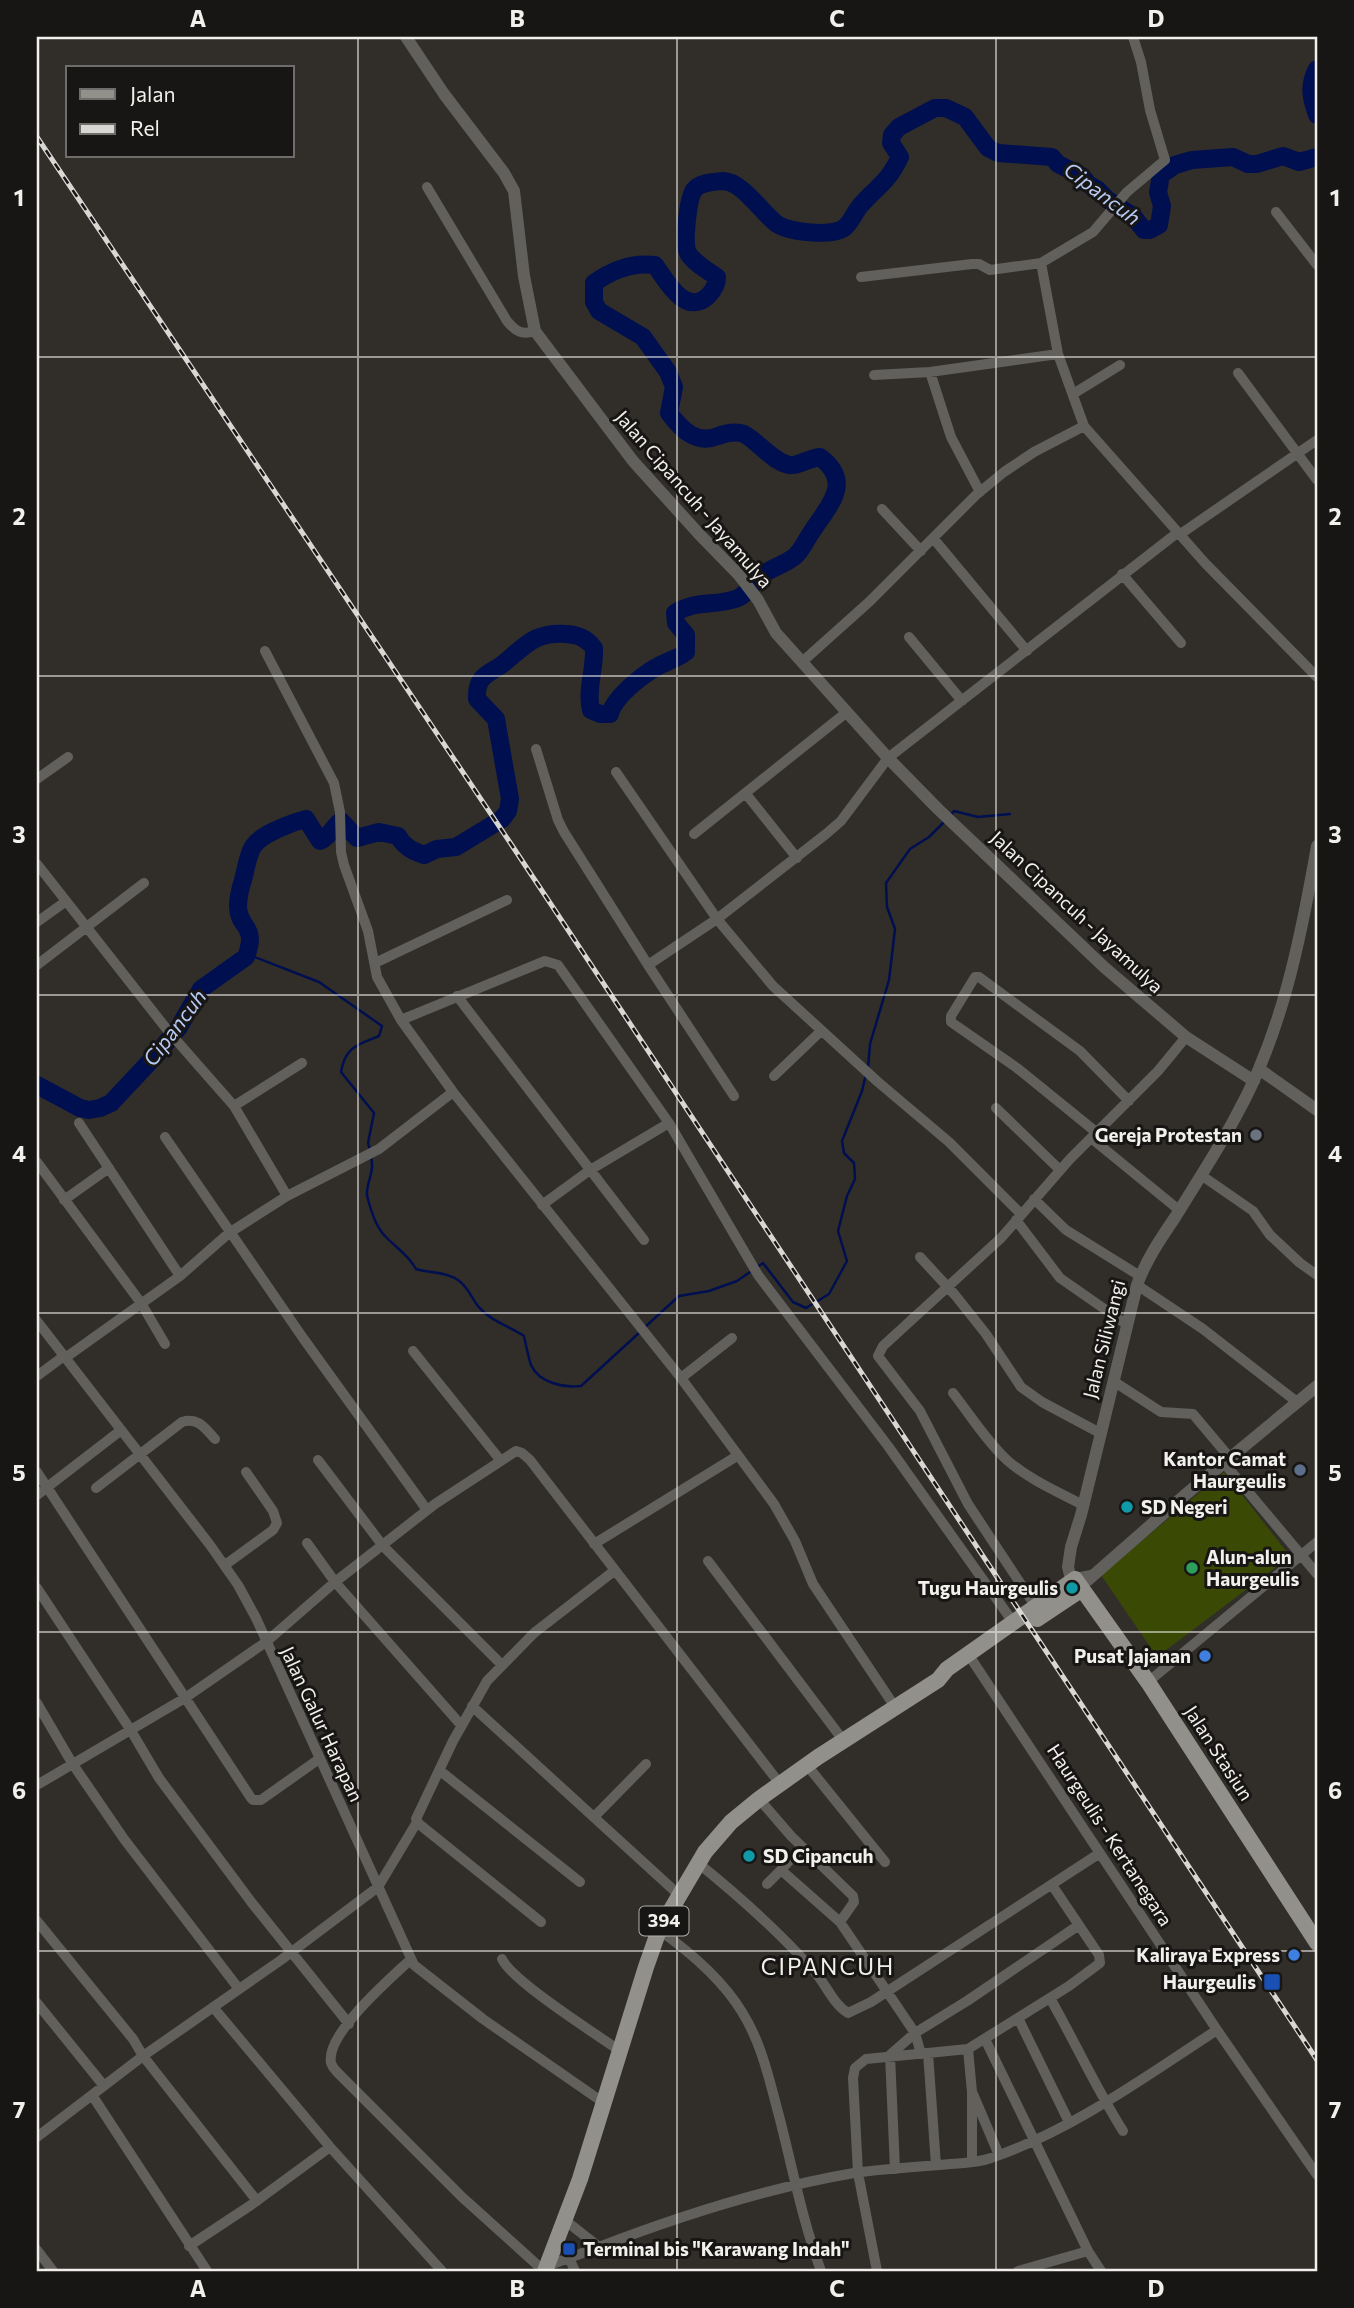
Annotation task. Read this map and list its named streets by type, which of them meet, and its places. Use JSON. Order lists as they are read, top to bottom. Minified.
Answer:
{"streets":{"main road":["Jalan Stasiun","394"],"street":["Jalan Cipancuh - Jayamulya","Jalan Siliwangi","Jalan Galur Harapan","Haurgeulis - Kertanegara"]},"crossings":[["Jalan Cipancuh - Jayamulya","Jalan Siliwangi"],["Jalan Siliwangi","Jalan Stasiun"],["Jalan Siliwangi","394"],["Jalan Galur Harapan","394"],["Jalan Stasiun","394"],["Haurgeulis - Kertanegara","394"]],"districts":["CIPANCUH"],"water":["Cipancuh"],"places":{"other":["Gereja Protestan","Kantor Camat Haurgeulis","SD Negeri","Alun-alun Haurgeulis","Tugu Haurgeulis","Pusat Jajanan","SD Cipancuh","Kaliraya Express"],"transit":["Haurgeulis","Terminal bis \"Karawang Indah\""]},"legend":["Jalan","Rel"],"grid":{"columns":["A","B","C","D"],"rows":["1","2","3","4","5","6","7"]}}
